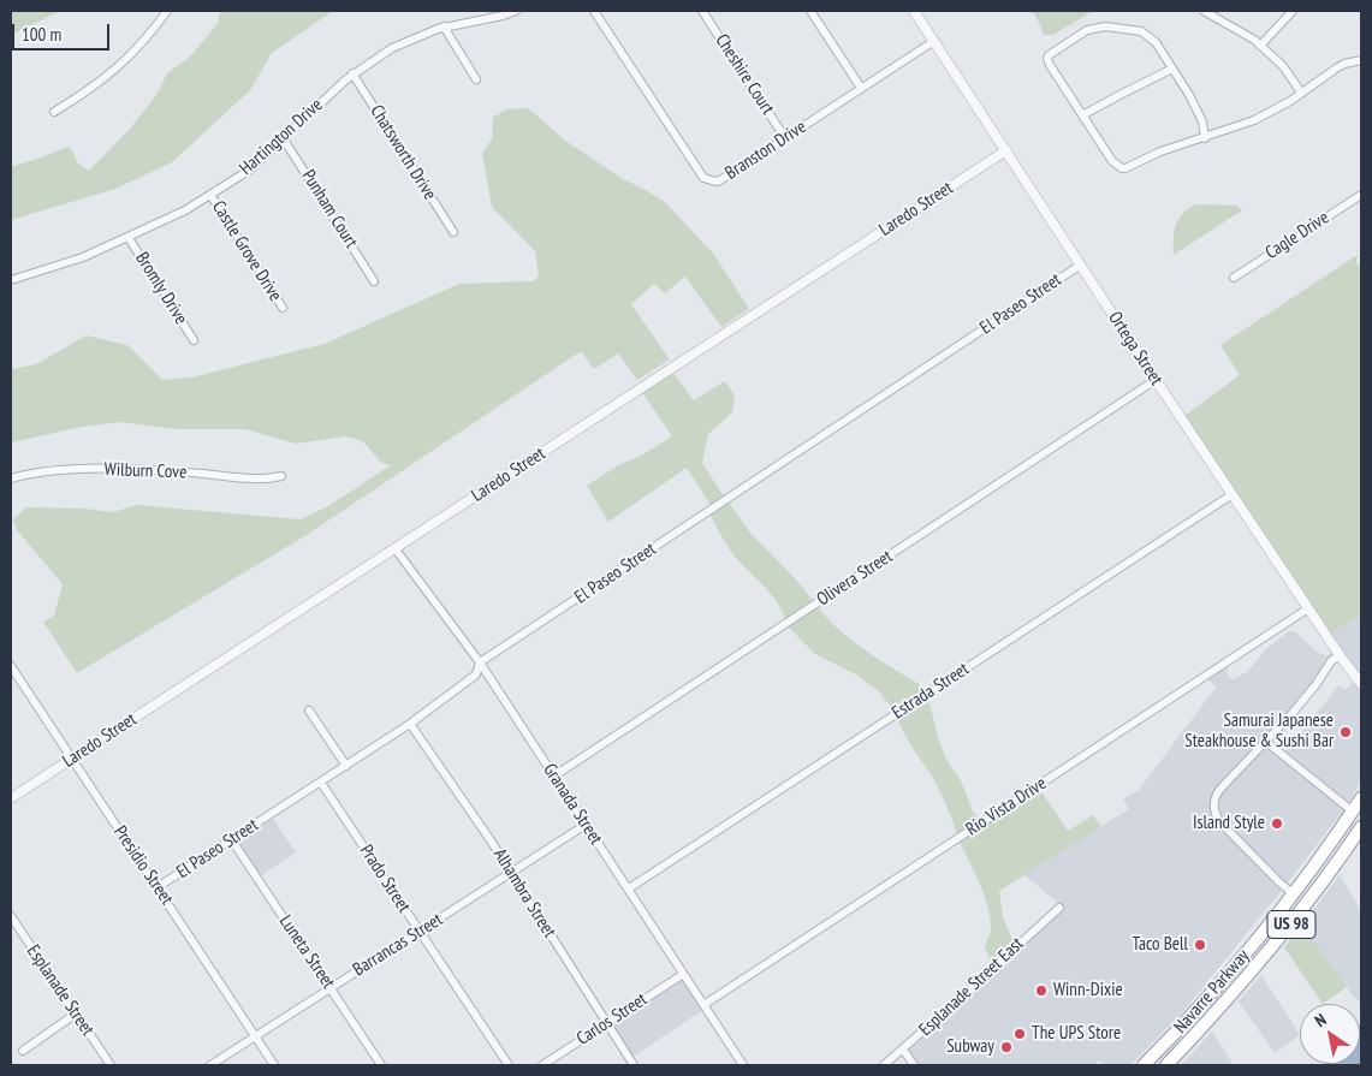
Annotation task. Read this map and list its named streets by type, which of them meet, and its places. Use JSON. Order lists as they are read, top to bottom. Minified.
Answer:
{"streets":{"highway":["US 98","Navarre Parkway"],"street":["Cheshire Court","Hartington Drive","Branston Drive","Chatsworth Drive","Punham Court","Laredo Street","Cagle Drive","Castle Grove Drive","Bromly Drive","El Paseo Street","Ortega Street","Wilburn Cove","Olivera Street","Estrada Street","Granada Street","Rio Vista Drive","Presidio Street","Prado Street","Alhambra Street","Barrancas Street","Luneta Street","Esplanade Street East","Esplanade Street","Carlos Street"]},"crossings":[["Cheshire Court","Branston Drive"],["Hartington Drive","Chatsworth Drive"],["Hartington Drive","Punham Court"],["Hartington Drive","Castle Grove Drive"],["Hartington Drive","Bromly Drive"],["Branston Drive","Ortega Street"],["Laredo Street","Ortega Street"],["Laredo Street","Granada Street"],["Laredo Street","Presidio Street"],["El Paseo Street","Ortega Street"],["El Paseo Street","Granada Street"],["El Paseo Street","Presidio Street"],["El Paseo Street","Prado Street"],["El Paseo Street","Alhambra Street"],["El Paseo Street","Luneta Street"],["Ortega Street","Olivera Street"],["Ortega Street","Estrada Street"],["Ortega Street","Rio Vista Drive"],["Olivera Street","Granada Street"],["Estrada Street","Granada Street"],["Granada Street","Rio Vista Drive"],["Granada Street","Barrancas Street"],["Granada Street","Carlos Street"],["Presidio Street","Barrancas Street"],["Prado Street","Barrancas Street"],["Alhambra Street","Barrancas Street"],["Alhambra Street","Carlos Street"],["Barrancas Street","Luneta Street"]],"places":["Samurai Japanese Steakhouse & Sushi Bar","Island Style","Taco Bell","Winn-Dixie","The UPS Store","Subway"],"scale_bar":"100 m","north":"top left"}
